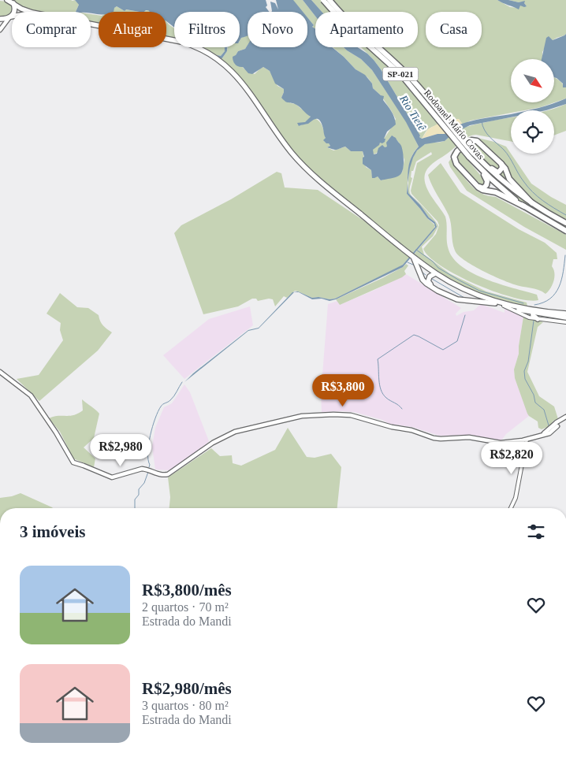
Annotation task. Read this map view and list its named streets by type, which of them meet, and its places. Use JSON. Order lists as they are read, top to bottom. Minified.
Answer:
{"streets":{"highway":["SP-021","Rodoanel Mário Covas"]},"water":["Rio Tietê"],"north":"bottom right","page":{"chip":["Comprar","Alugar","Filtros","Novo","Apartamento","Casa"],"price":["R$3,800","R$2,980","R$2,820"],"heading":"3 imóveis","list":[{"name":"R$3,800/mês","note":"2 quartos · 70 m² · Estrada do Mandi"},{"name":"R$2,980/mês","note":"3 quartos · 80 m² · Estrada do Mandi"}]}}
